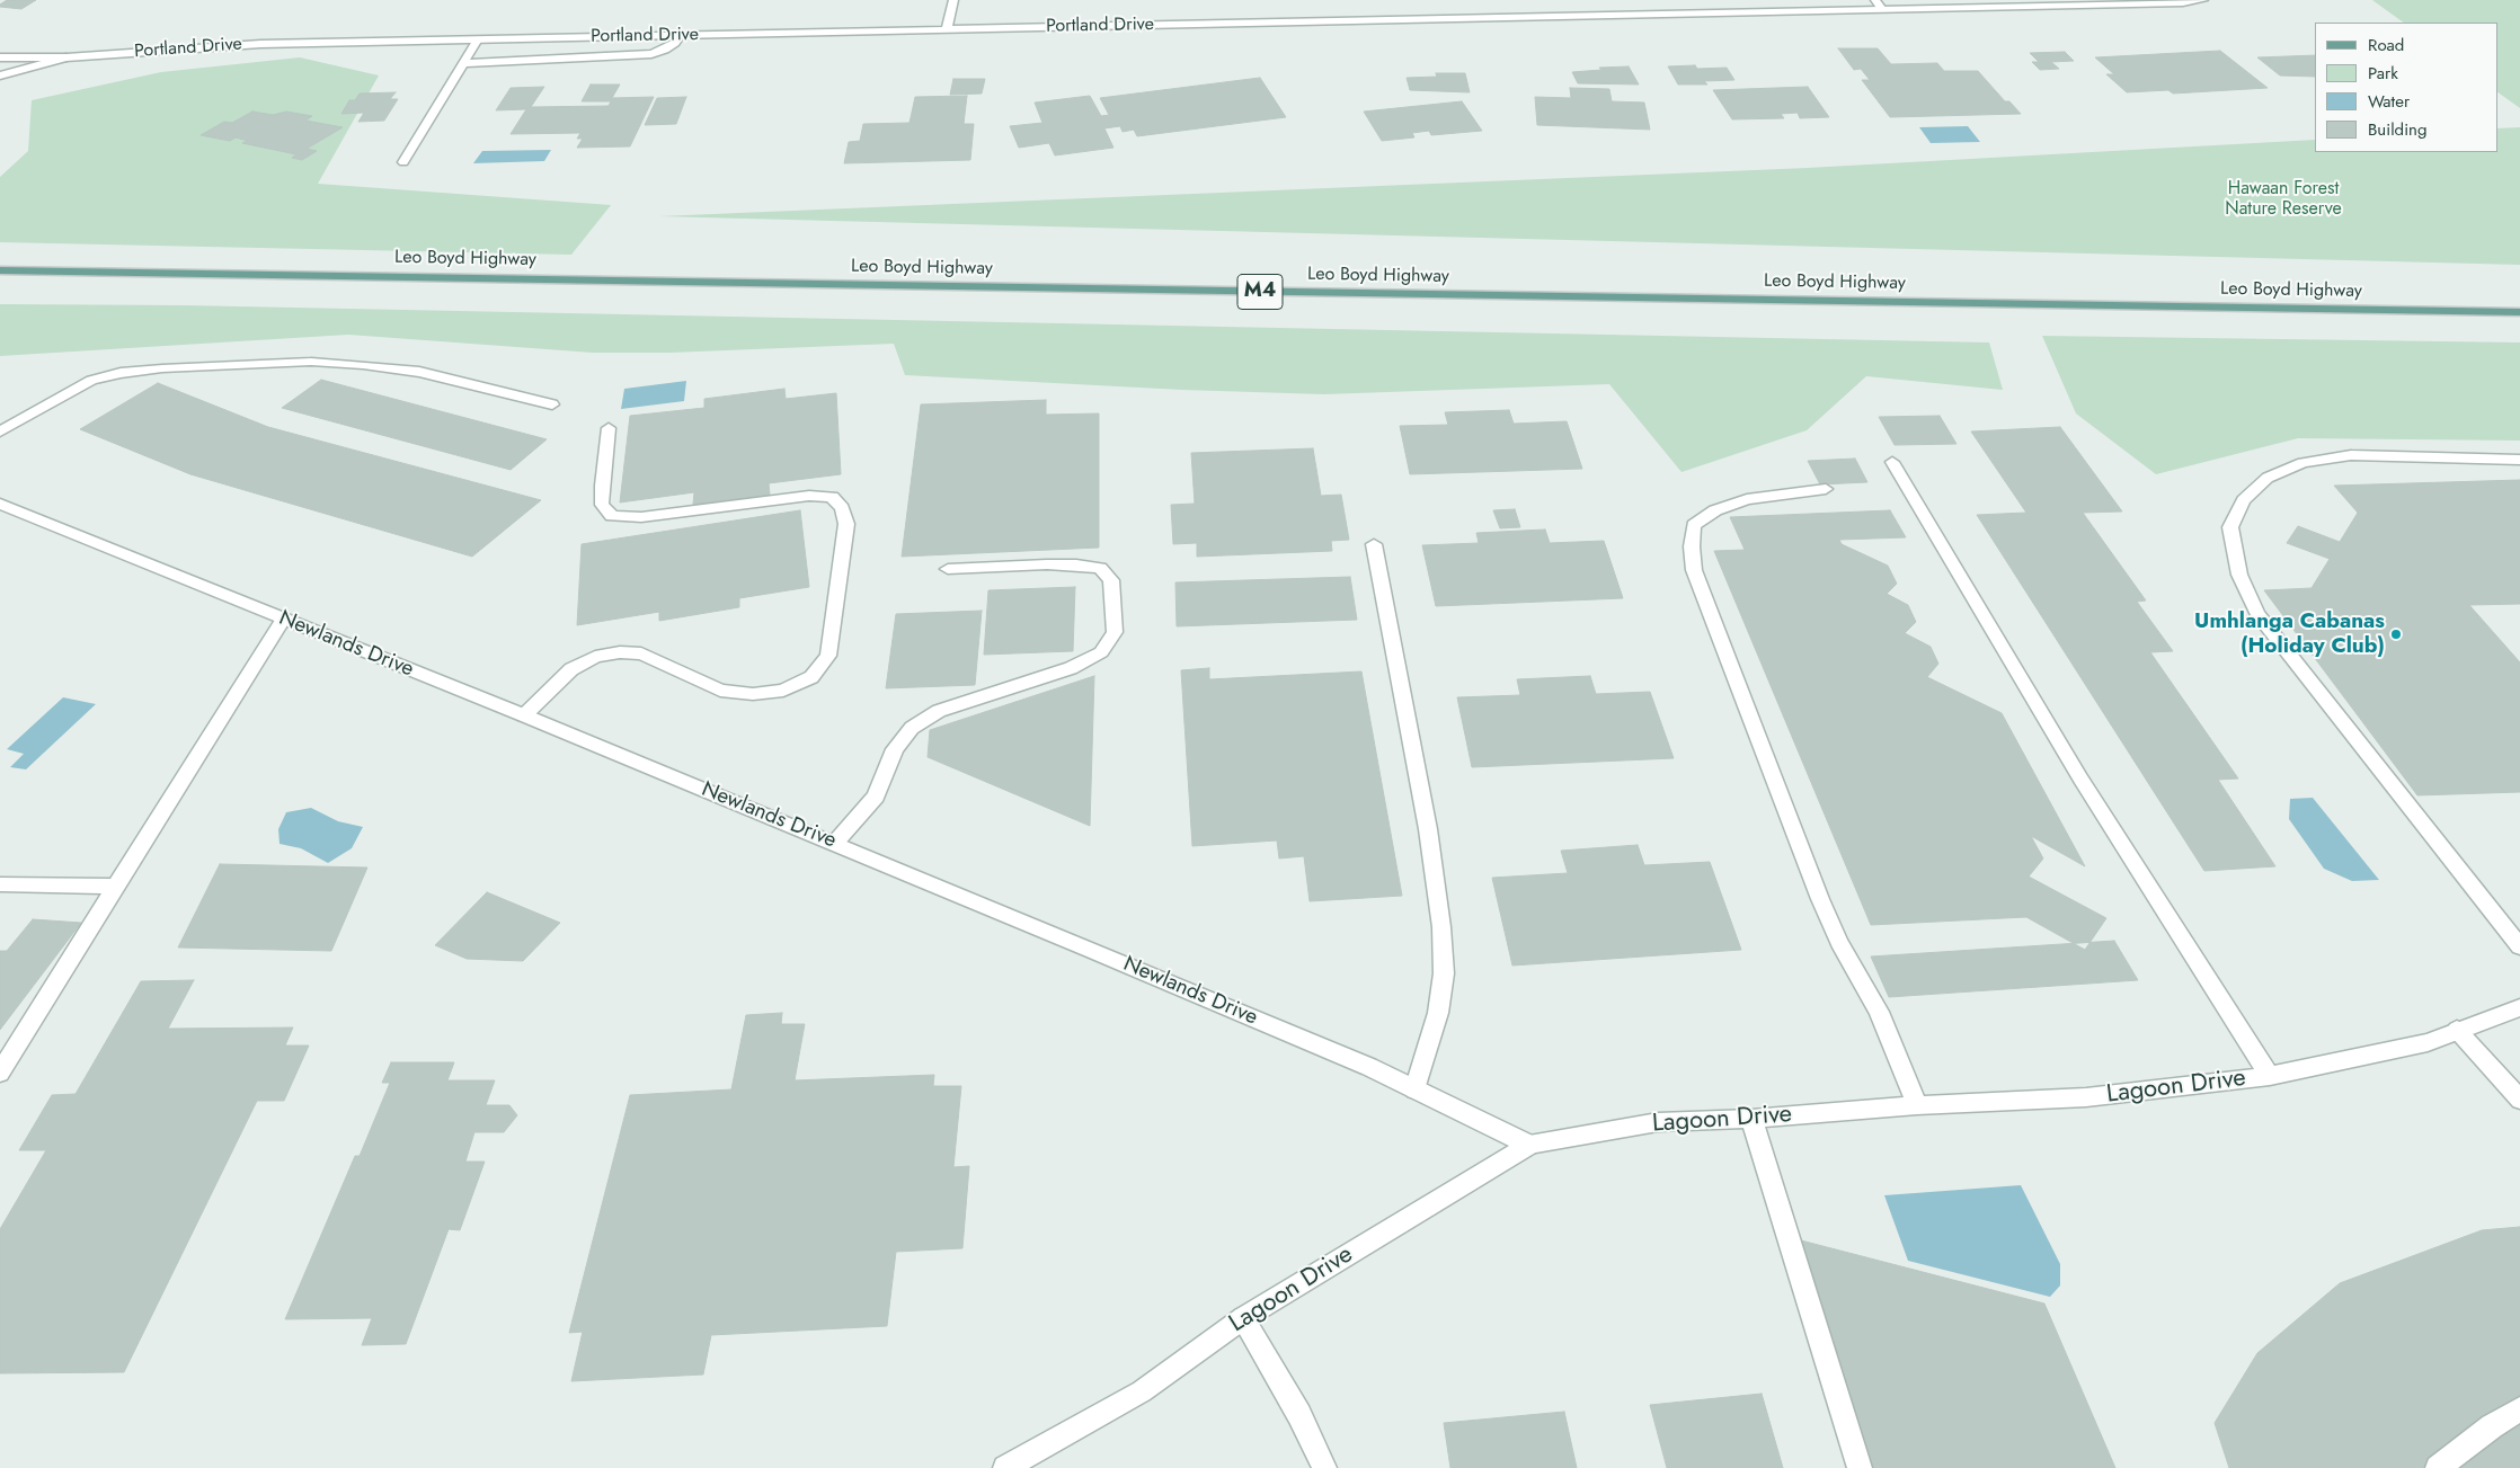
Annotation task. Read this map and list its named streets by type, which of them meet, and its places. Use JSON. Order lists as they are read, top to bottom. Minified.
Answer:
{"streets":{"main road":["Leo Boyd Highway","M4"],"street":["Portland Drive","Newlands Drive","Lagoon Drive"]},"crossings":[["Newlands Drive","Lagoon Drive"]],"parks":["Hawaan Forest Nature Reserve"],"places":["Umhlanga Cabanas (Holiday Club)"],"legend":["Road","Park","Water","Building"]}
